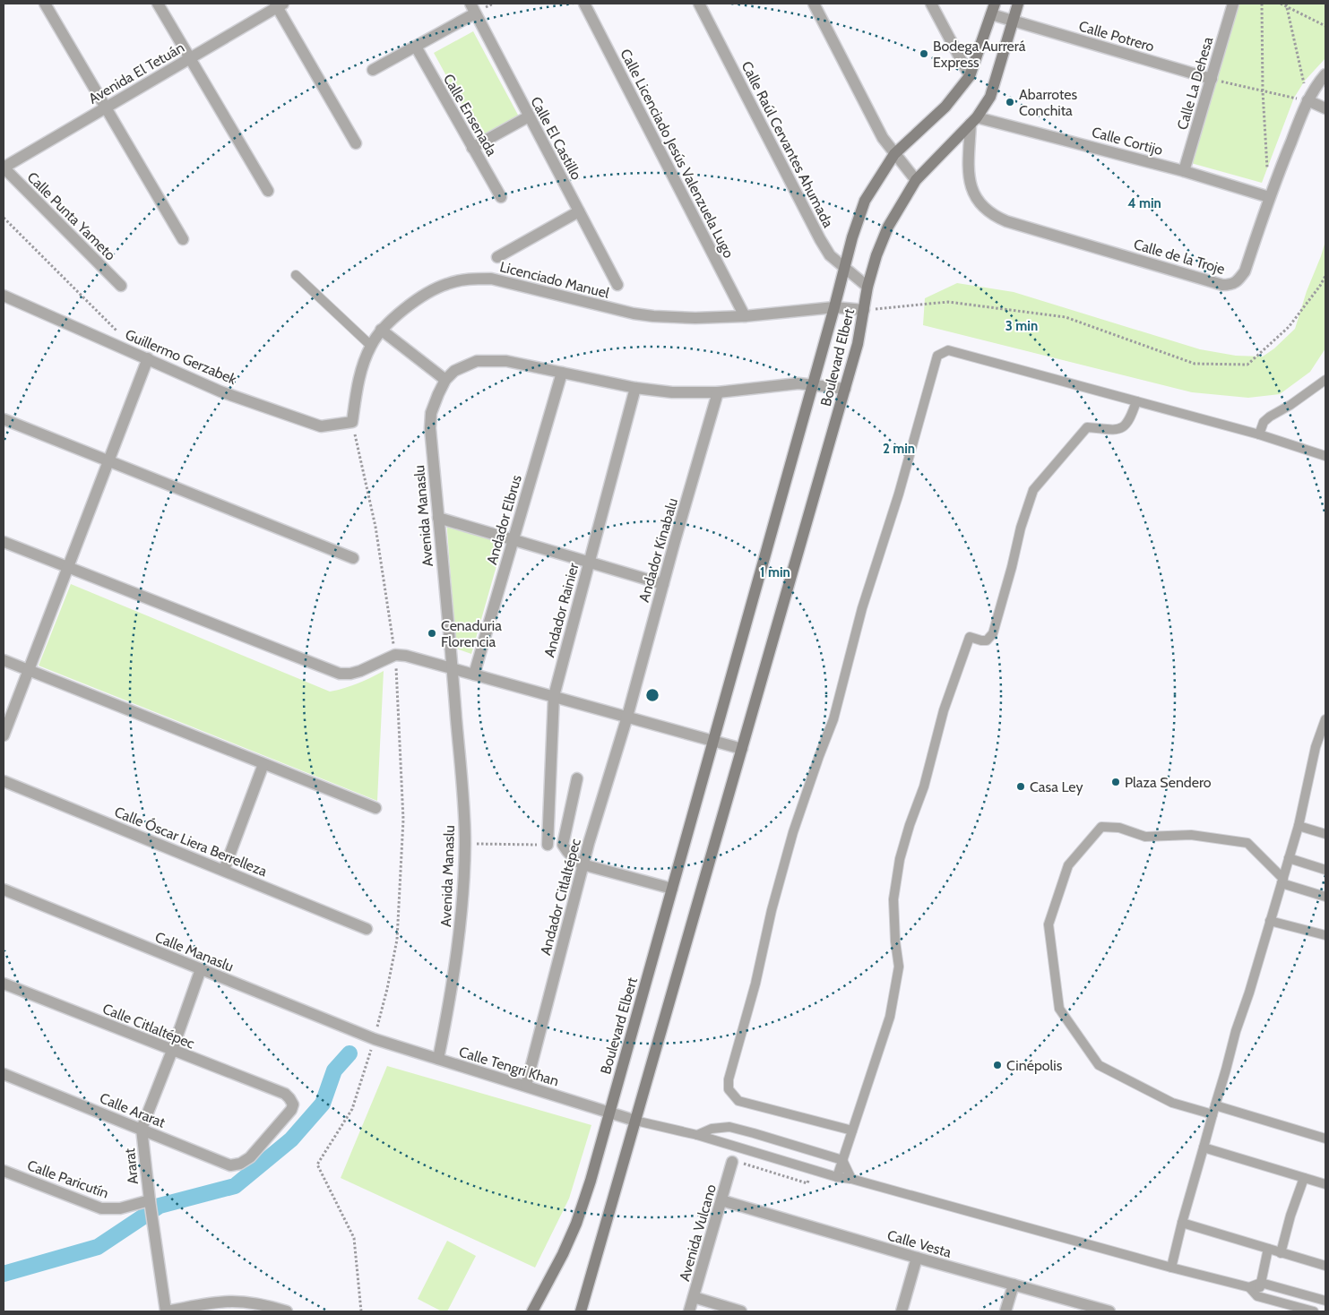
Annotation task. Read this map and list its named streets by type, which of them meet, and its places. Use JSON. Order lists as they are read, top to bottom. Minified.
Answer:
{"streets":{"street":["Calle Potrero","Avenida El Tetuán","Calle La Dehesa","Calle Ensenada","Calle El Castillo","Calle Cortijo","Calle Raúl Cervantes Ahumada","Calle Licenciado Jesús Valenzuela Lugo","Calle Punta Yameto","Calle de la Troje","Licenciado Manuel","Guillermo Gerzabek","Boulevard Elbert","Avenida Manaslu","Andador Elbrus","Andador Kinabalu","Andador Rainier","Calle Óscar Liera Berrelleza","Andador Citlaltépec","Calle Manaslu","Calle Citlaltépec","Calle Tengri Khan","Calle Ararat","Ararat","Calle Paricutín","Avenida Vulcano","Calle Vesta"]},"crossings":[["Calle Potrero","Calle La Dehesa"],["Calle Potrero","Boulevard Elbert"],["Avenida El Tetuán","Calle Punta Yameto"],["Calle La Dehesa","Calle Cortijo"],["Calle Cortijo","Calle de la Troje"],["Calle Cortijo","Boulevard Elbert"],["Calle Raúl Cervantes Ahumada","Boulevard Elbert"],["Calle Licenciado Jesús Valenzuela Lugo","Licenciado Manuel"],["Calle de la Troje","Boulevard Elbert"],["Licenciado Manuel","Guillermo Gerzabek"],["Licenciado Manuel","Boulevard Elbert"],["Boulevard Elbert","Avenida Manaslu"],["Boulevard Elbert","Calle Tengri Khan"],["Avenida Manaslu","Andador Elbrus"],["Avenida Manaslu","Andador Kinabalu"],["Avenida Manaslu","Andador Rainier"],["Avenida Manaslu","Calle Tengri Khan"],["Andador Kinabalu","Andador Citlaltépec"],["Andador Citlaltépec","Calle Tengri Khan"],["Calle Manaslu","Calle Tengri Khan"],["Calle Citlaltépec","Calle Ararat"],["Calle Ararat","Ararat"],["Ararat","Calle Paricutín"],["Avenida Vulcano","Calle Vesta"]],"places":["Bodega Aurrerá Express","Abarrotes Conchita","Cenaduria Florencia","Plaza Sendero","Casa Ley","Cinépolis"],"rings":["4 min","3 min","2 min","1 min"]}
